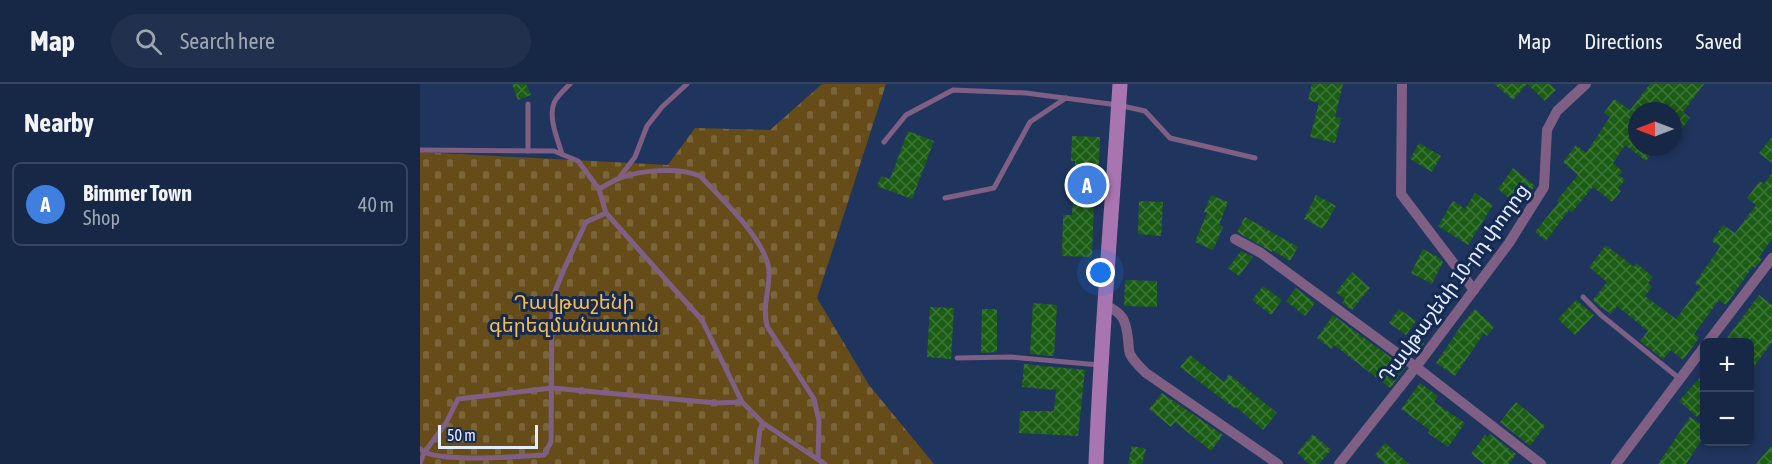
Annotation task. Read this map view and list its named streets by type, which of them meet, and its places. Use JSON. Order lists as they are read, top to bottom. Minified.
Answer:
{"streets":{"street":["Դավթաշենի 10-րդ փողոց"]},"parks":["Դավթաշենի գերեզմանատուն"],"scale_bar":"50 m","north":"left","page":{"header":"Map","search":"Search here","nav":["Map","Directions","Saved"],"heading":"Nearby","list":[{"mark":"A","name":"Bimmer Town","note":"Shop","value":"40 m"}],"pins":"A","map_buttons":["+","−"],"scale":"50 m"}}
